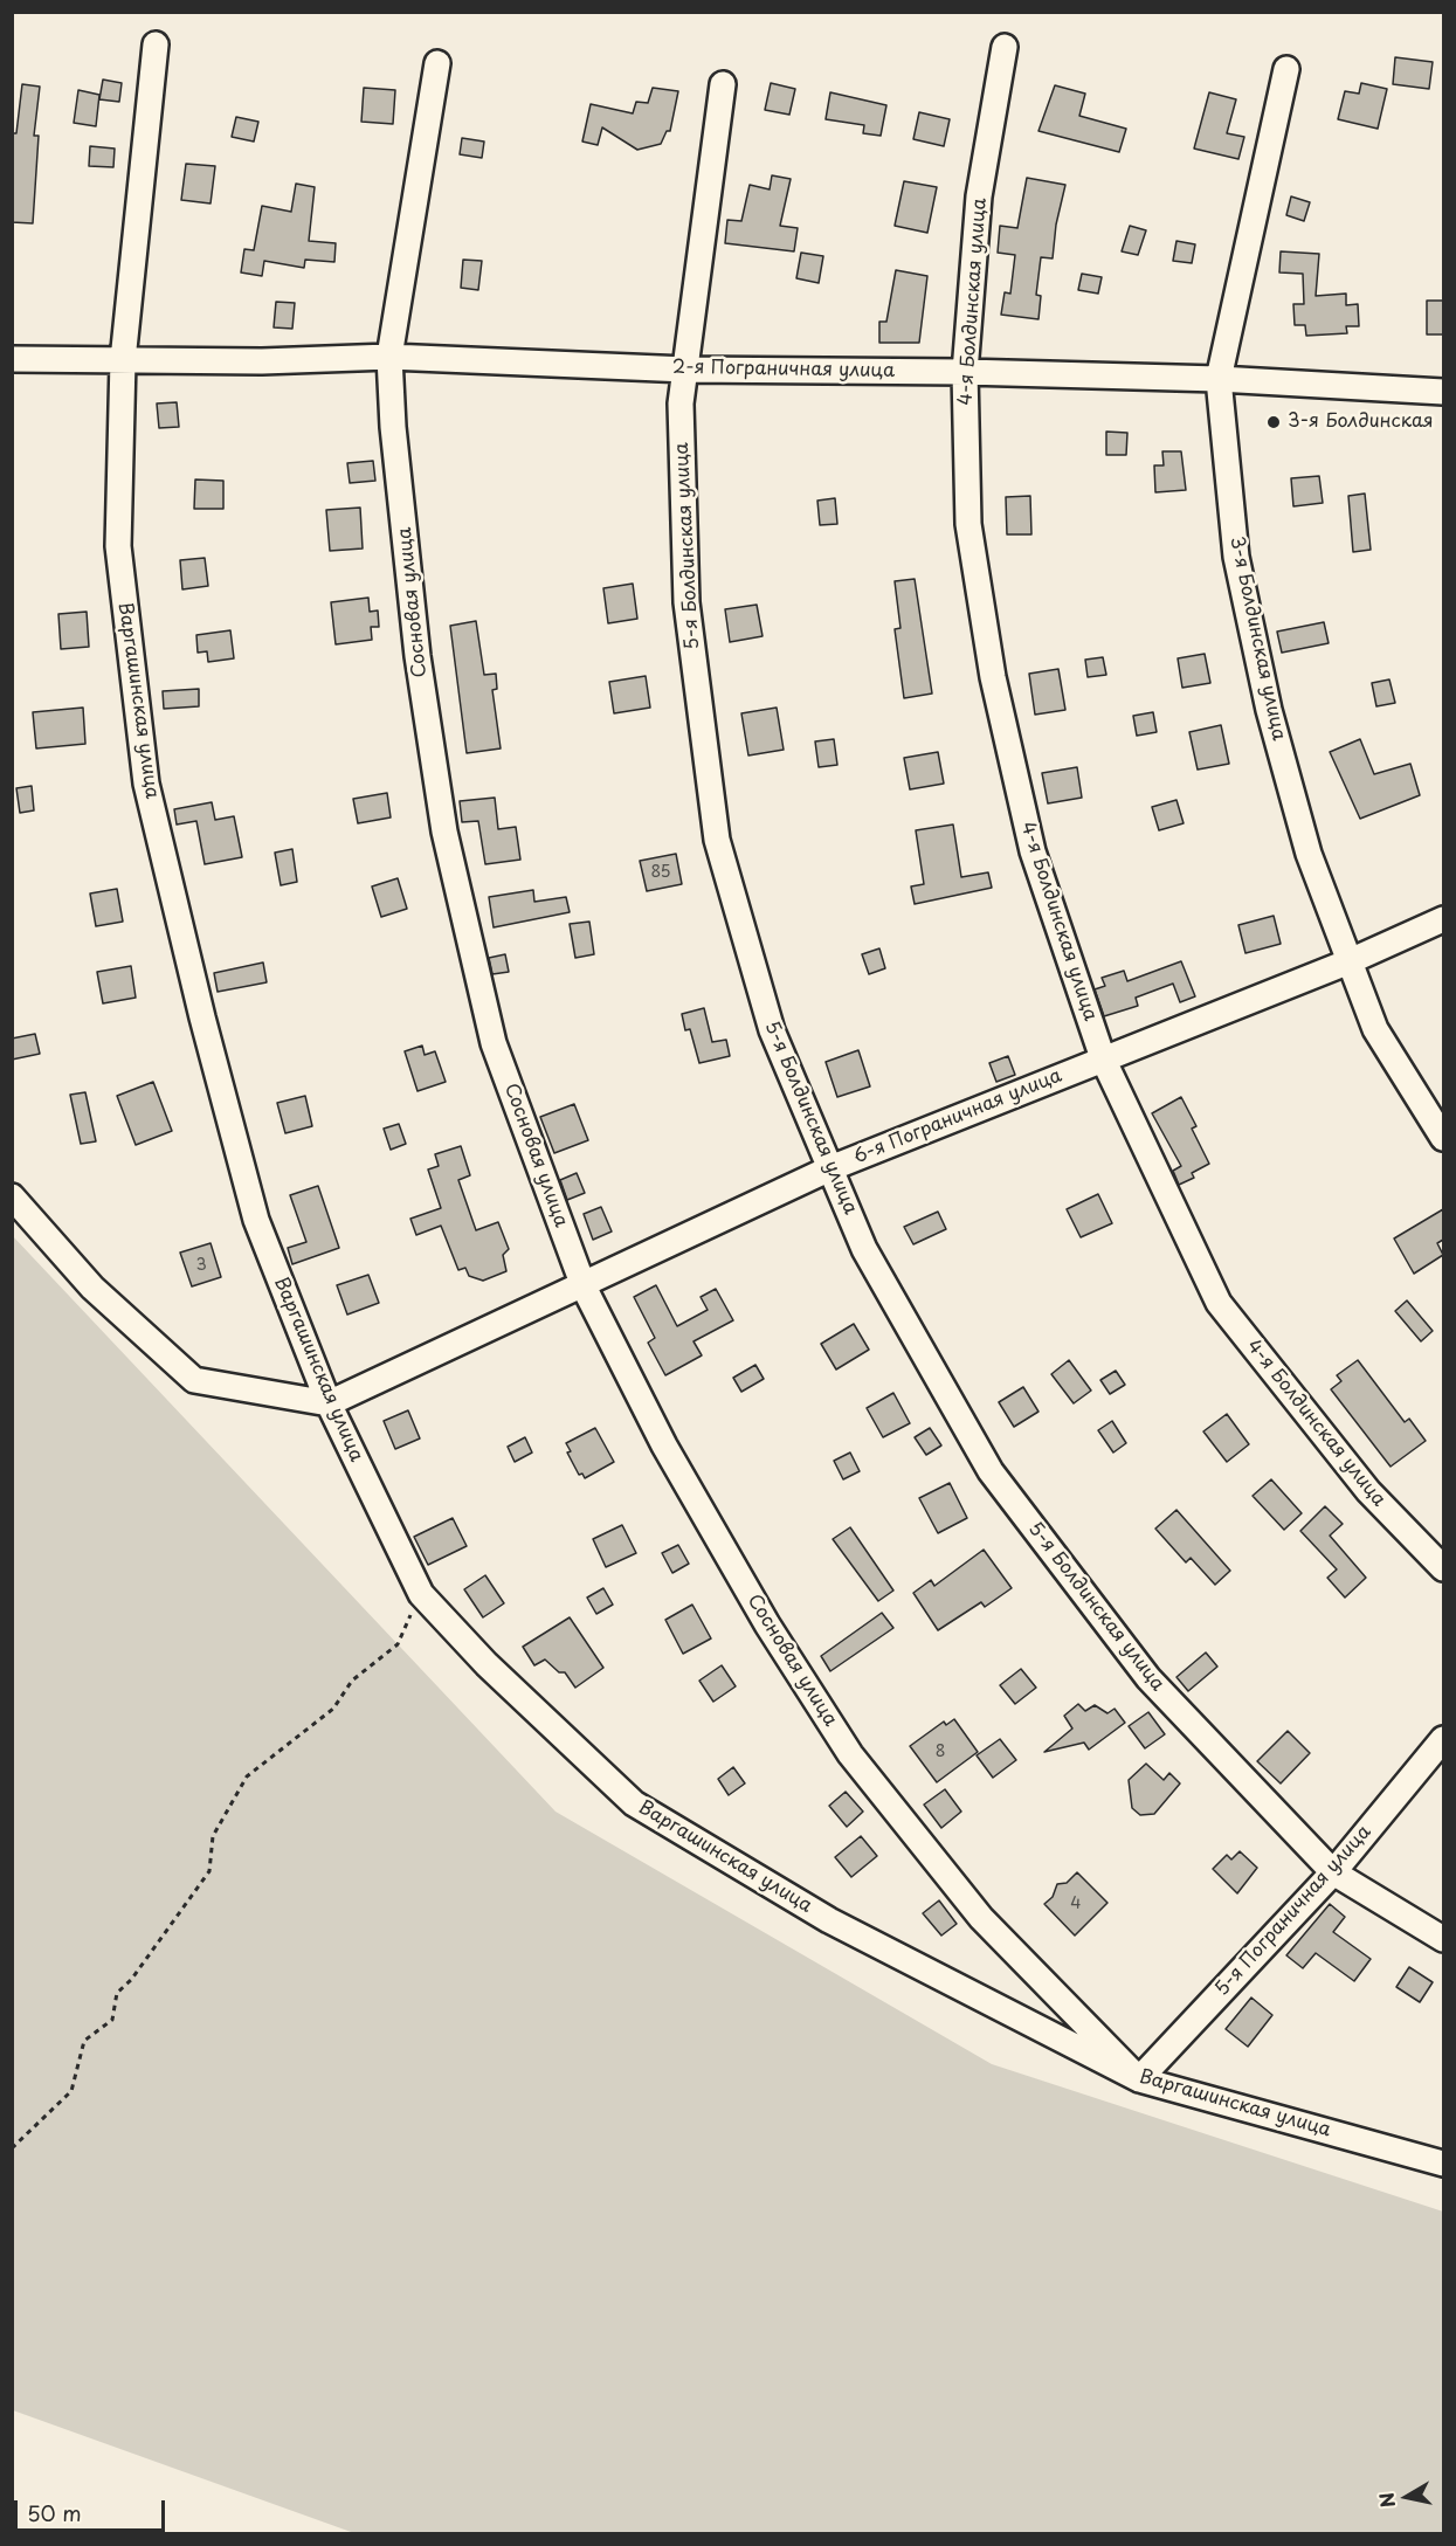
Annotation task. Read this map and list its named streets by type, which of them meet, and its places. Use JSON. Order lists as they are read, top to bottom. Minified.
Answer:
{"streets":{"street":["4-я Болдинская улица","2-я Пограничная улица","5-я Болдинская улица","Сосновая улица","3-я Болдинская улица","Варгашинская улица","6-я Пограничная улица","5-я Пограничная улица"]},"crossings":[["4-я Болдинская улица","2-я Пограничная улица"],["4-я Болдинская улица","6-я Пограничная улица"],["2-я Пограничная улица","5-я Болдинская улица"],["2-я Пограничная улица","Сосновая улица"],["2-я Пограничная улица","3-я Болдинская улица"],["2-я Пограничная улица","Варгашинская улица"],["5-я Болдинская улица","6-я Пограничная улица"],["5-я Болдинская улица","5-я Пограничная улица"],["Сосновая улица","Варгашинская улица"],["Сосновая улица","6-я Пограничная улица"],["Сосновая улица","5-я Пограничная улица"],["3-я Болдинская улица","6-я Пограничная улица"],["Варгашинская улица","6-я Пограничная улица"],["Варгашинская улица","5-я Пограничная улица"]],"places":["3-я Болдинская"],"house_numbers":["85","3","8","4"],"scale_bar":"50 m","north":"left"}
